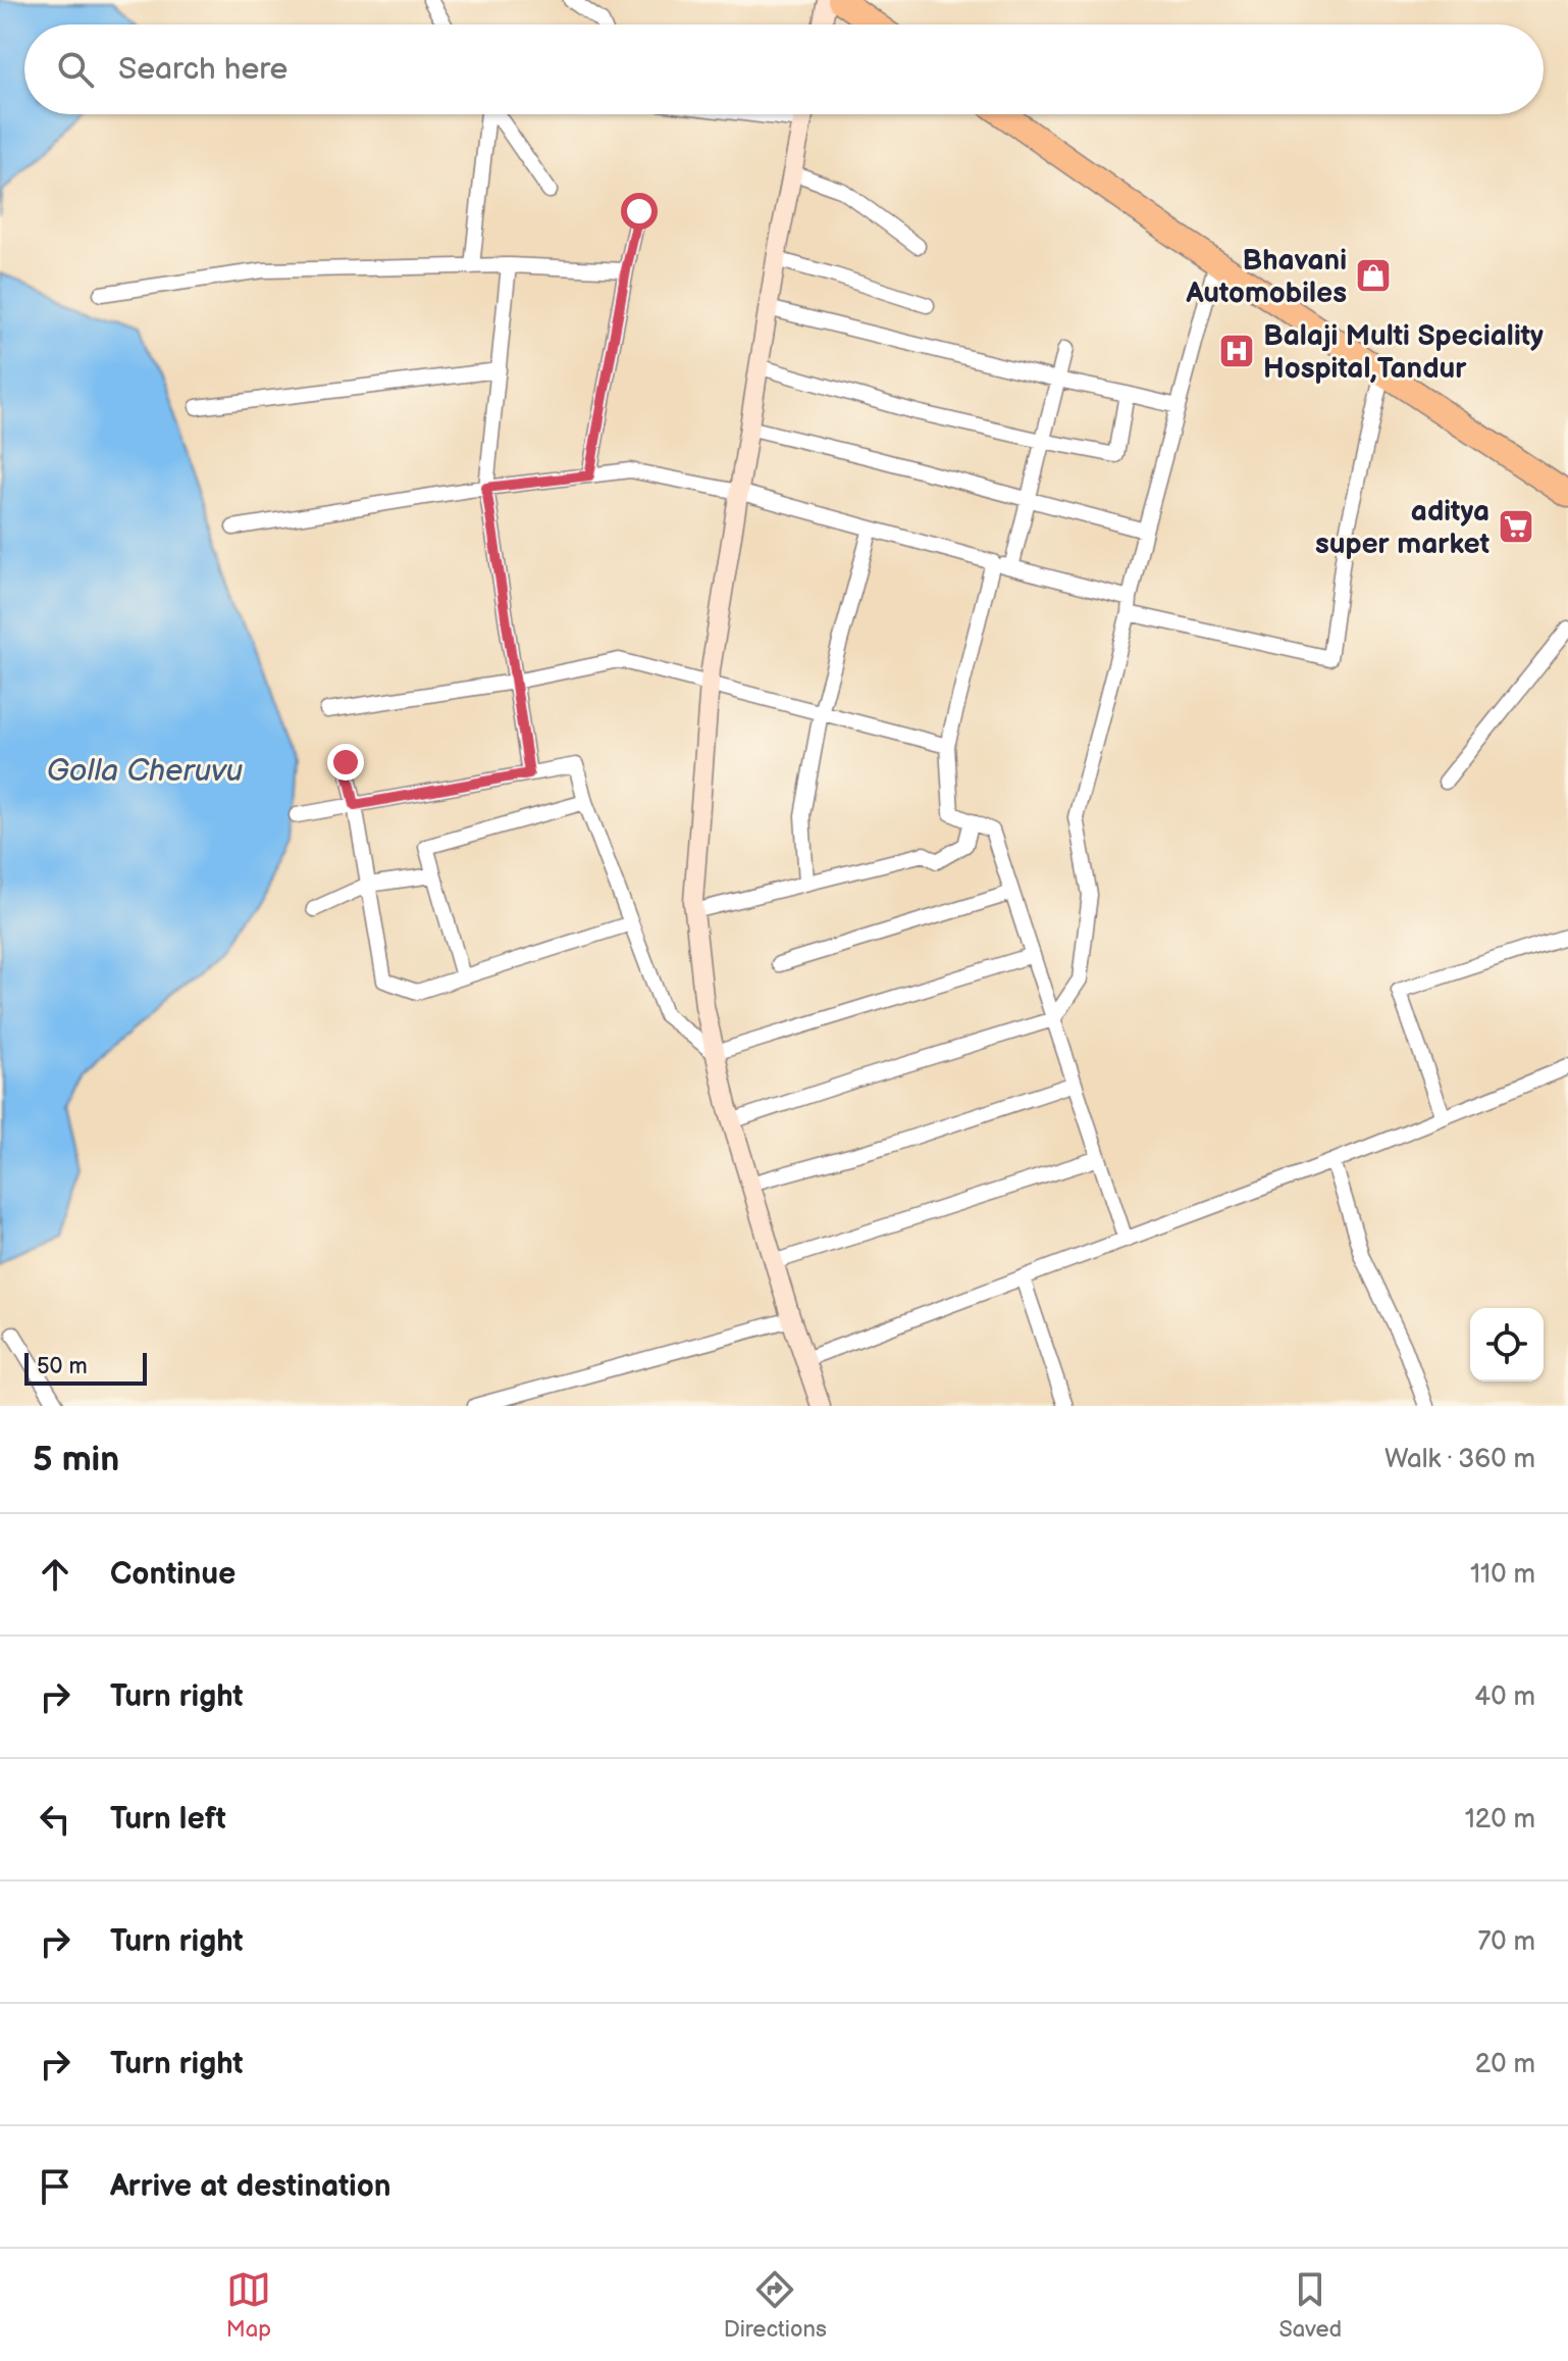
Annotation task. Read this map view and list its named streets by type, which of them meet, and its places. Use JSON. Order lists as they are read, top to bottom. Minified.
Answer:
{"water":["Golla Cheruvu"],"places":{"shop":["Bhavani Automobiles"],"hospital":["Balaji Multi Speciality Hospital,Tandur"],"supermarket":["aditya super market"]},"scale_bar":"50 m","page":{"search":"Search here","scale":"50 m","heading":["5 min","Walk · 360 m"],"list":[["Continue","110 m"],["Turn right","40 m"],["Turn left","120 m"],["Turn right","70 m"],["Turn right","20 m"],"Arrive at destination"],"nav":["Map","Directions","Saved"]}}
